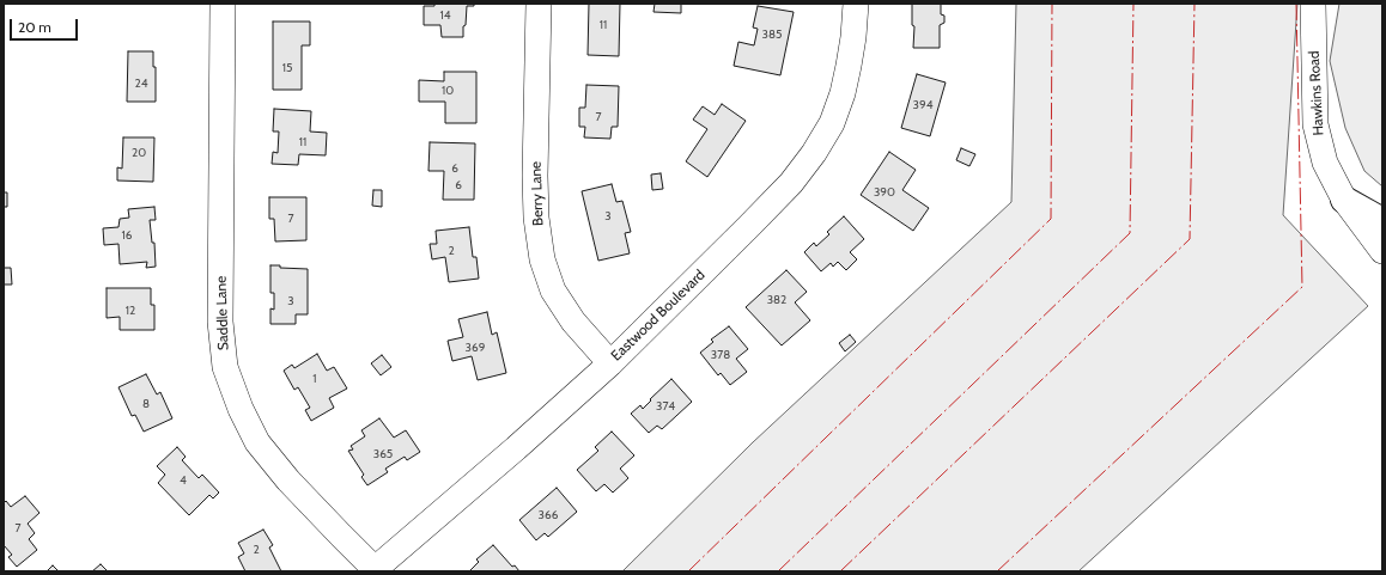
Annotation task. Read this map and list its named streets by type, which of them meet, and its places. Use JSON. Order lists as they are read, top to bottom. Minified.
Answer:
{"streets":{"street":["Hawkins Road","Berry Lane","Saddle Lane","Eastwood Boulevard"]},"crossings":[["Berry Lane","Eastwood Boulevard"],["Saddle Lane","Eastwood Boulevard"]],"house_numbers":["14","11","385","15","24","10","394","7","11","20","6","6","390","3","7","16","2","382","3","12","369","378","1","8","374","365","4","366","7","2"],"scale_bar":"20 m"}
